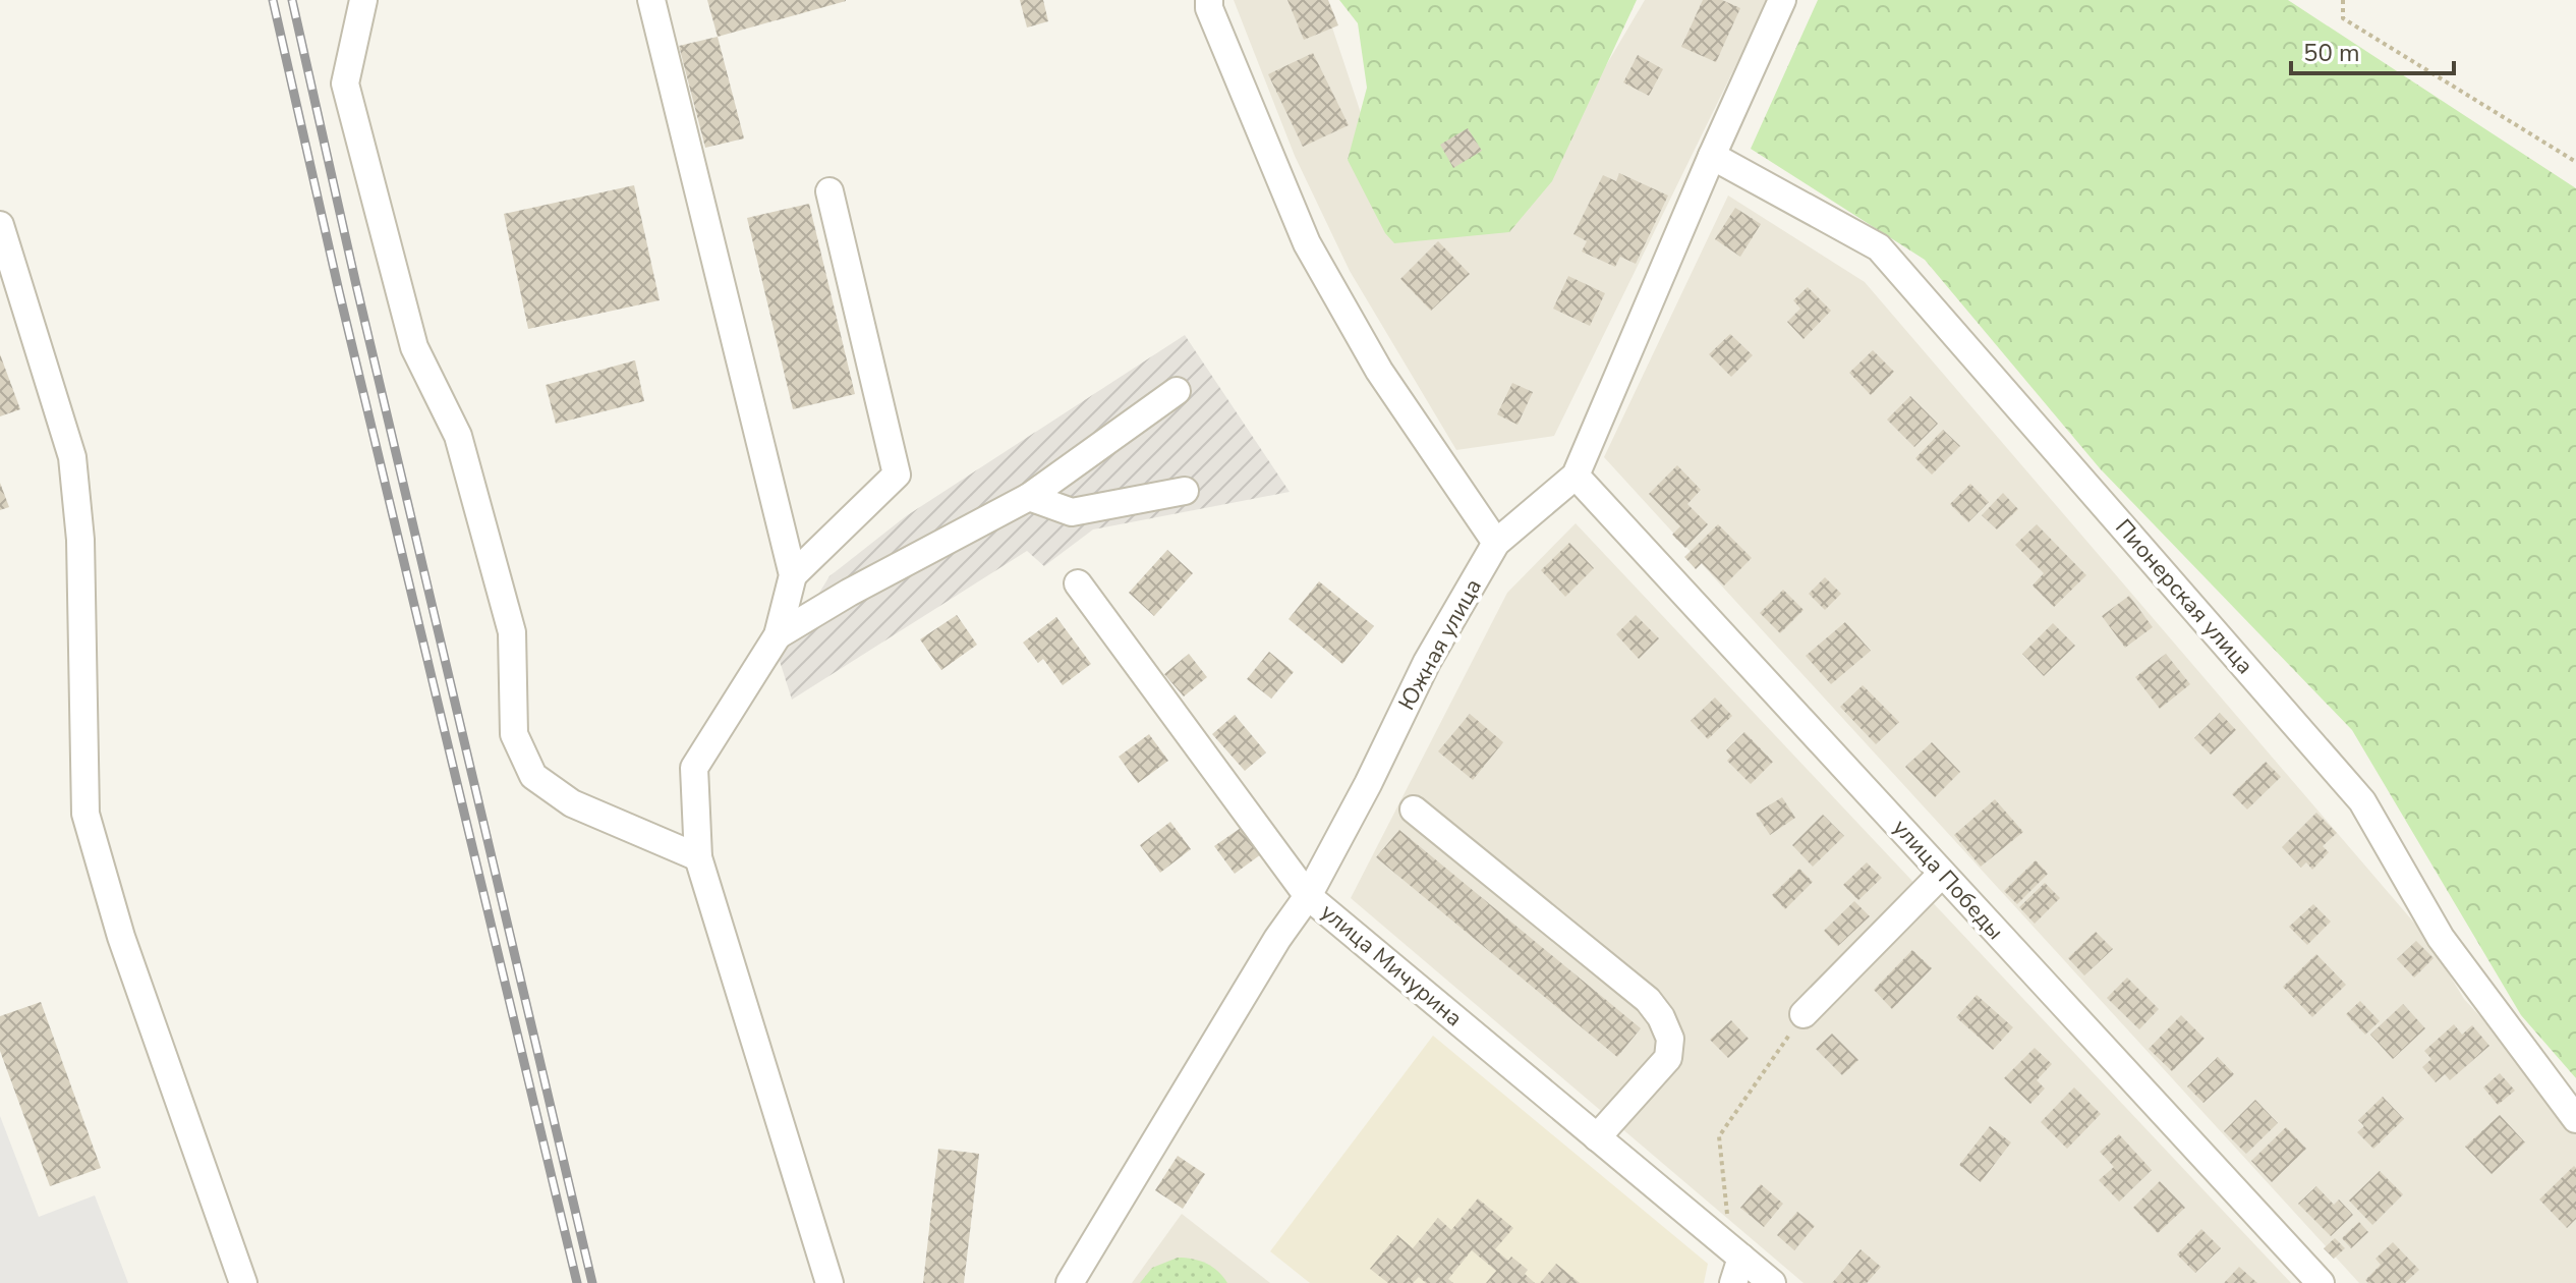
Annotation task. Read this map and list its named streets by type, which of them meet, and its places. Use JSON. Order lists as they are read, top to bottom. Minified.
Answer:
{"streets":{"street":["Пионерская улица","Южная улица","улица Победы","улица Мичурина"]},"crossings":[["Пионерская улица","Южная улица"],["Южная улица","улица Победы"],["Южная улица","улица Мичурина"]],"scale_bar":"50 m"}
